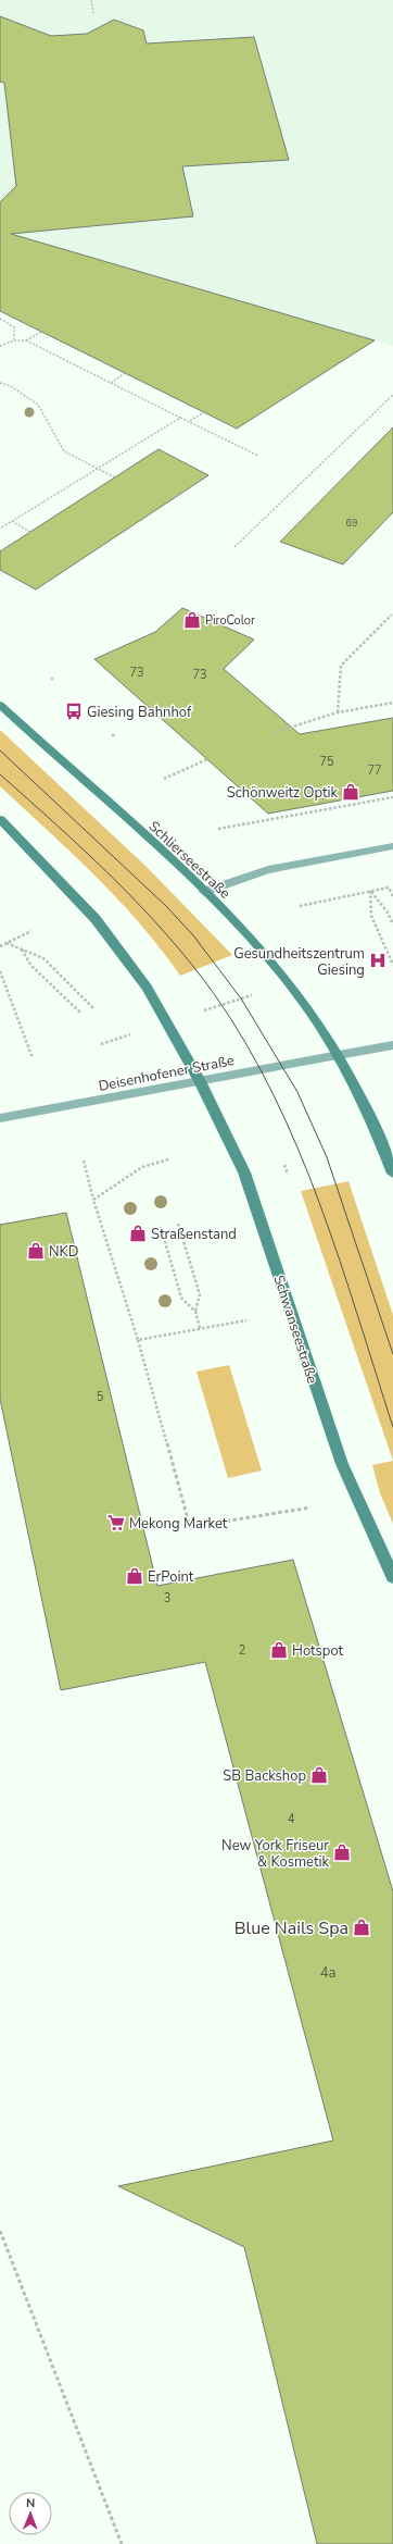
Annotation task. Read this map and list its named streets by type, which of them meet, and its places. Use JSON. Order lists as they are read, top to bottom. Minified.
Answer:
{"streets":{"main road":["Schlierseestraße","Schwanseestraße"],"street":["Deisenhofener Straße"]},"crossings":[["Schlierseestraße","Deisenhofener Straße"],["Deisenhofener Straße","Schwanseestraße"]],"places":{"shop":["PiroColor","Schönweitz Optik","Straßenstand","NKD","ErPoint","Hotspot","SB Backshop","New York Friseur & Kosmetik","Blue Nails Spa"],"bus stop":["Giesing Bahnhof"],"hospital":["Gesundheitszentrum Giesing"],"supermarket":["Mekong Market"]},"house_numbers":["69","73","73","75","77","5","3","2","4","4a"],"north":"top"}
